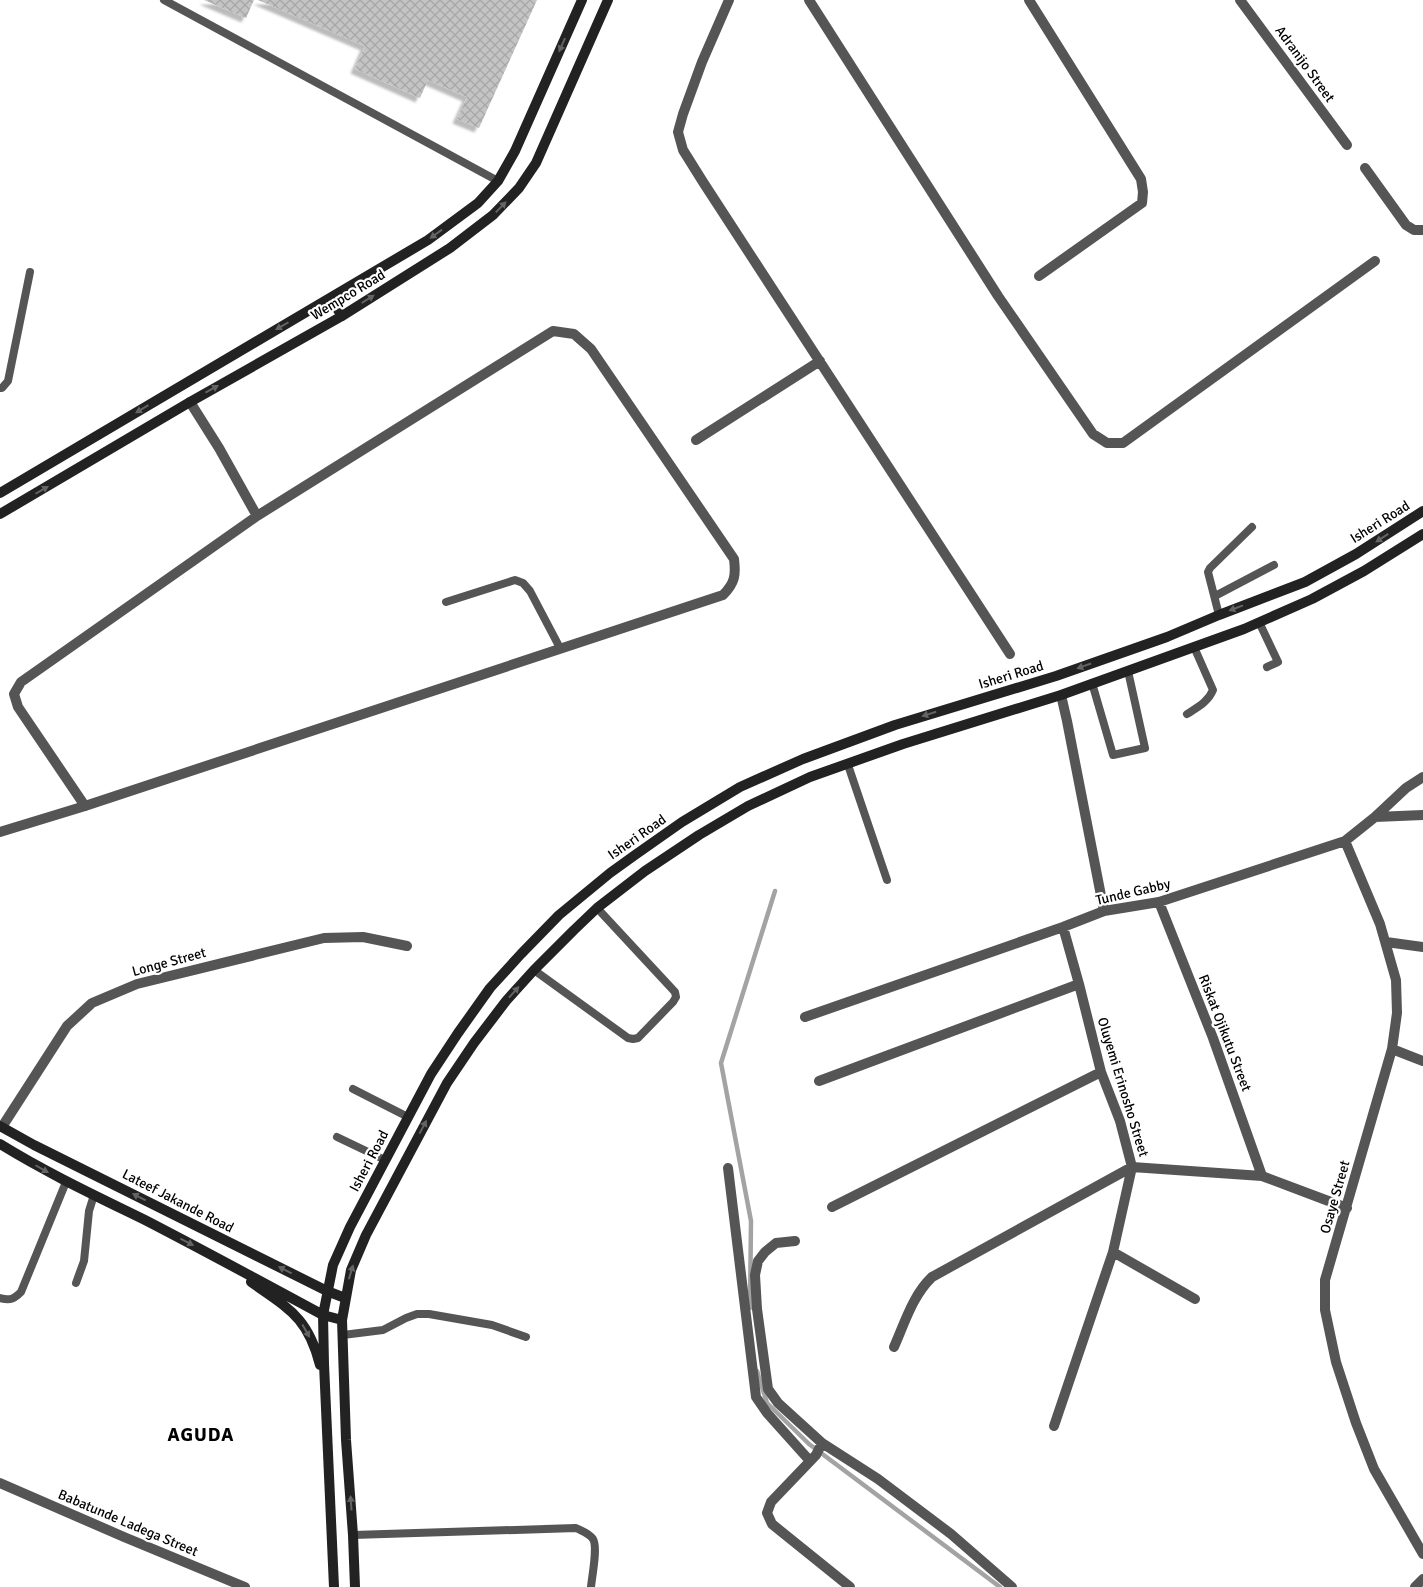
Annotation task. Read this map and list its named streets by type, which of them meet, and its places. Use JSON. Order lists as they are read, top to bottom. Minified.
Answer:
{"streets":{"main road":["Wempco Road","Isheri Road","Lateef Jakande Road"],"street":["Adranijo Street","Tunde Gabby","Longe Street","Riskat Ojikutu Street","Oluyemi Erinosho Street","Osaye Street","Babatunde Ladega Street"]},"crossings":[["Isheri Road","Lateef Jakande Road"],["Tunde Gabby","Riskat Ojikutu Street"],["Tunde Gabby","Oluyemi Erinosho Street"],["Tunde Gabby","Osaye Street"],["Longe Street","Lateef Jakande Road"]],"districts":["AGUDA"]}
